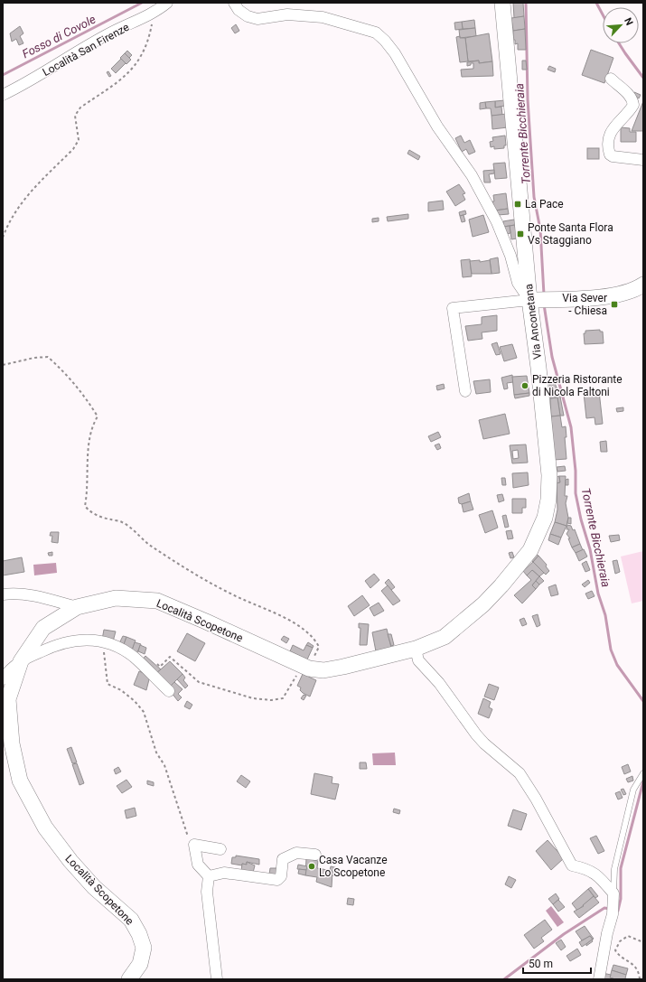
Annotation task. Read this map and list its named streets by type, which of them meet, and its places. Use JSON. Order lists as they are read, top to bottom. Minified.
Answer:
{"streets":{"main road":["Via Anconetana","Località Scopetone"],"street":["Località San Firenze"]},"crossings":[["Via Anconetana","Località Scopetone"]],"water":["Fosso di Covole","Torrente Bicchieraia"],"places":{"transit":["La Pace","Ponte Santa Flora Vs Staggiano","Via Sever - Chiesa"],"other":["Pizzeria Ristorante di Nicola Faltoni","Casa Vacanze Lo Scopetone"]},"scale_bar":"50 m","north":"top right"}
